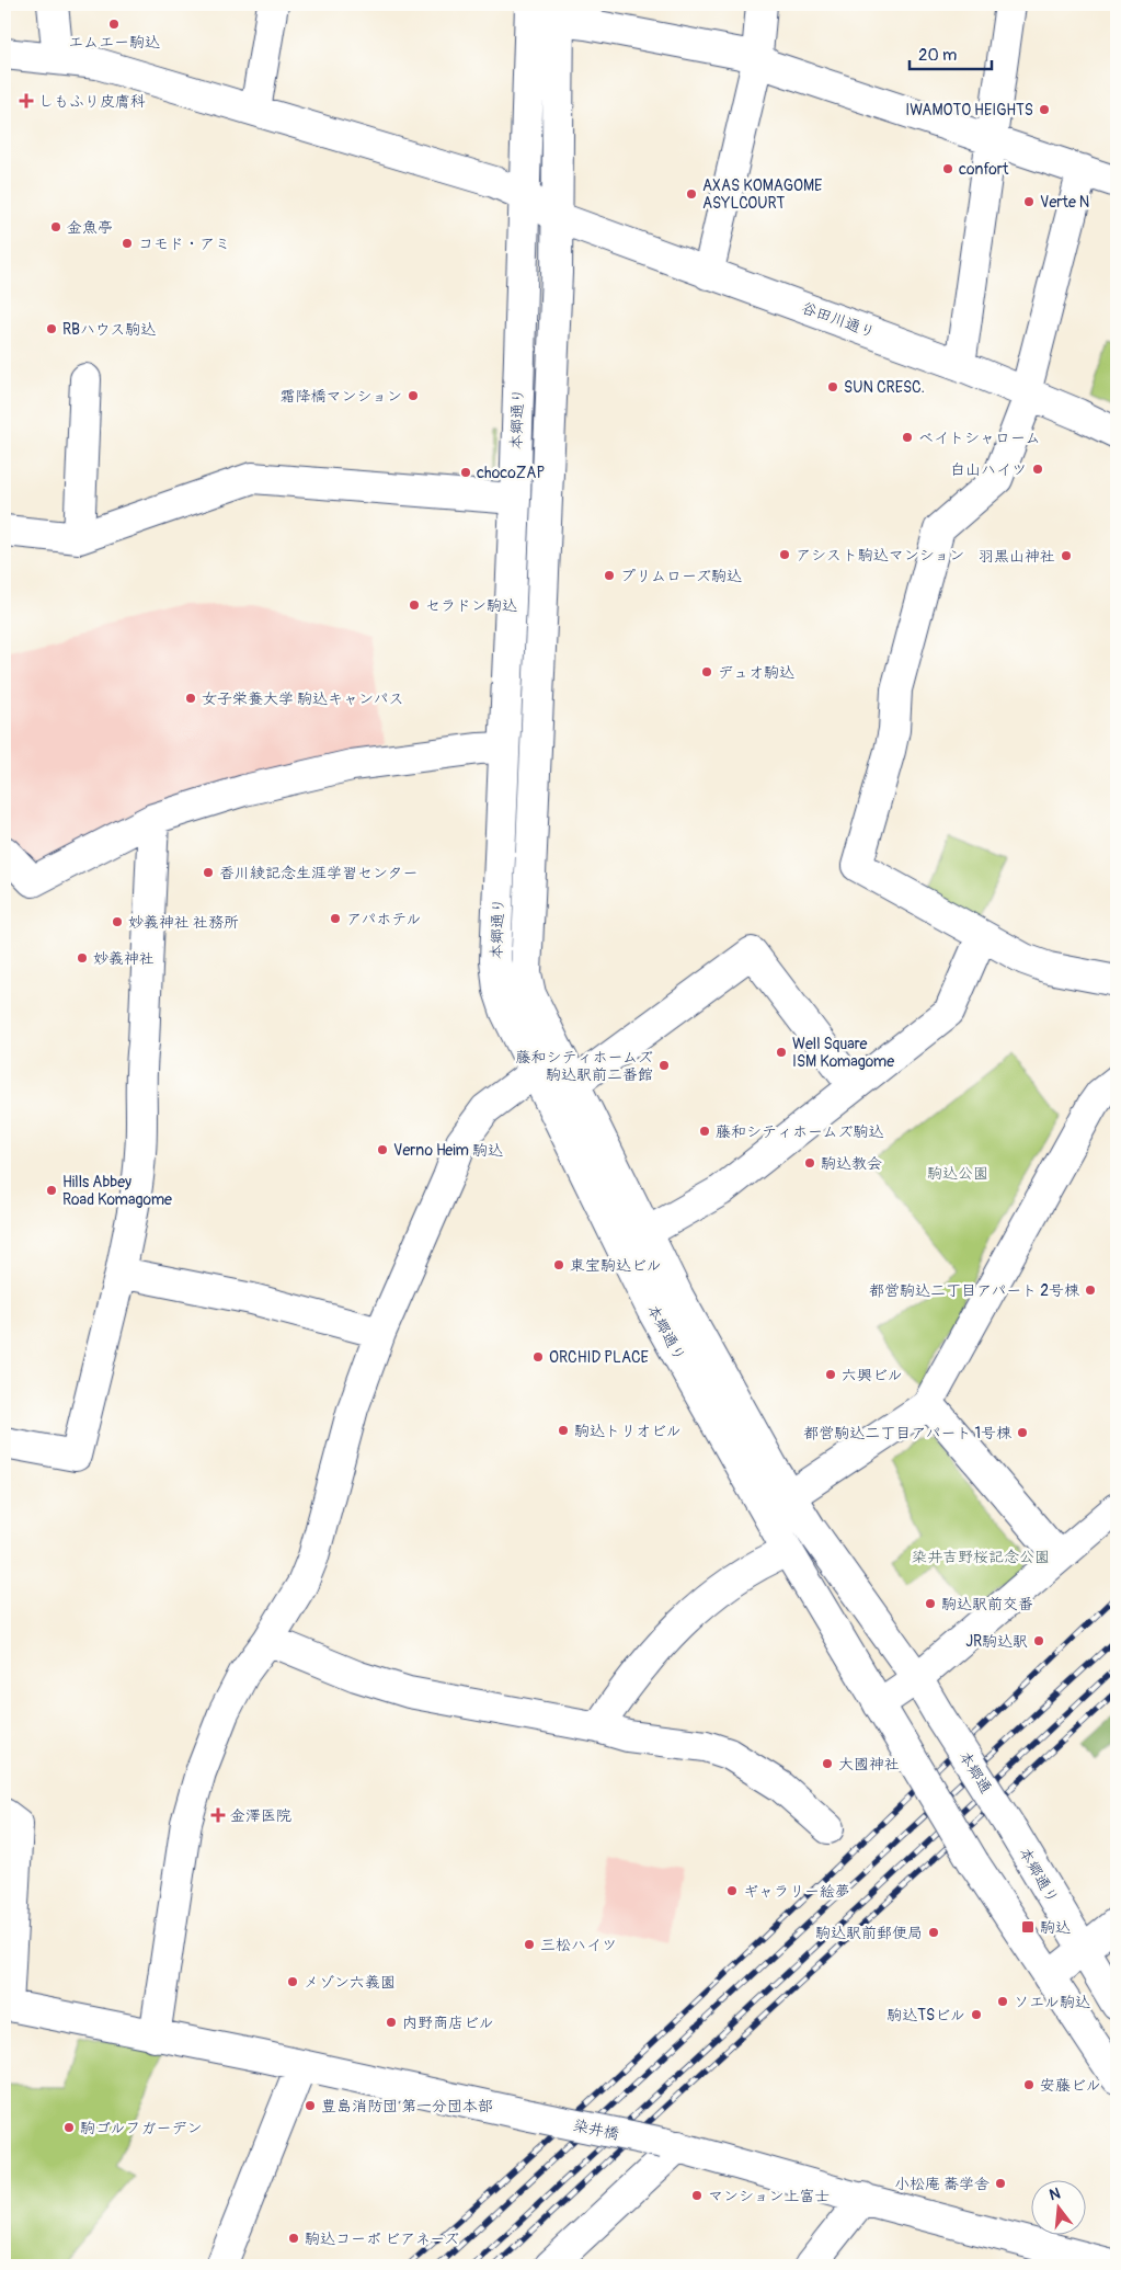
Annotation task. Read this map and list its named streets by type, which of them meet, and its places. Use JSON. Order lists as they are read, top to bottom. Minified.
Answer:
{"streets":{"street":["谷田川通り","本郷通り","本郷通","染井橋"]},"crossings":[["谷田川通り","本郷通り"],["本郷通り","本郷通"]],"parks":["駒込公園","染井吉野桜記念公園"],"places":{"other":["エムエー駒込","IWAMOTO HEIGHTS","confort","AXAS KOMAGOME ASYLCOURT","Verte N","金魚亭","コモド・アミ","RBハウス駒込","SUN CRESC.","霜降橋マンション","ベイトシャローム","白山ハイツ","chocoZAP","アシスト駒込マンション","羽黒山神社","プリムローズ駒込","セラドン駒込","デュオ駒込","女子栄養大学 駒込キャンパス","香川綾記念生涯学習センター","アパホテル","妙義神社 社務所","妙義神社","Well Square ISM Komagome","藤和シティホームズ 駒込駅前二番館","藤和シティホームズ駒込","Verno Heim 駒込","駒込教会","Hills Abbey Road Komagome","東宝駒込ビル","都営駒込二丁目アパート 2号棟","ORCHID PLACE","六興ビル","駒込トリオビル","都営駒込二丁目アパート 1号棟","駒込駅前交番","JR駒込駅","大國神社","ギャラリー絵夢","駒込駅前郵便局","三松ハイツ","メゾン六義園","ソエル駒込","駒込TSビル","内野商店ビル","安藤ビル","豊島消防団 第一分団本部","駒ゴルフガーデン","小松庵 蕎学舎","マンション上富士","駒込コーポ ビアネーズ"],"health":["しもふり皮膚科","金澤医院"],"transit":["駒込"]},"scale_bar":"20 m","north":"top"}
